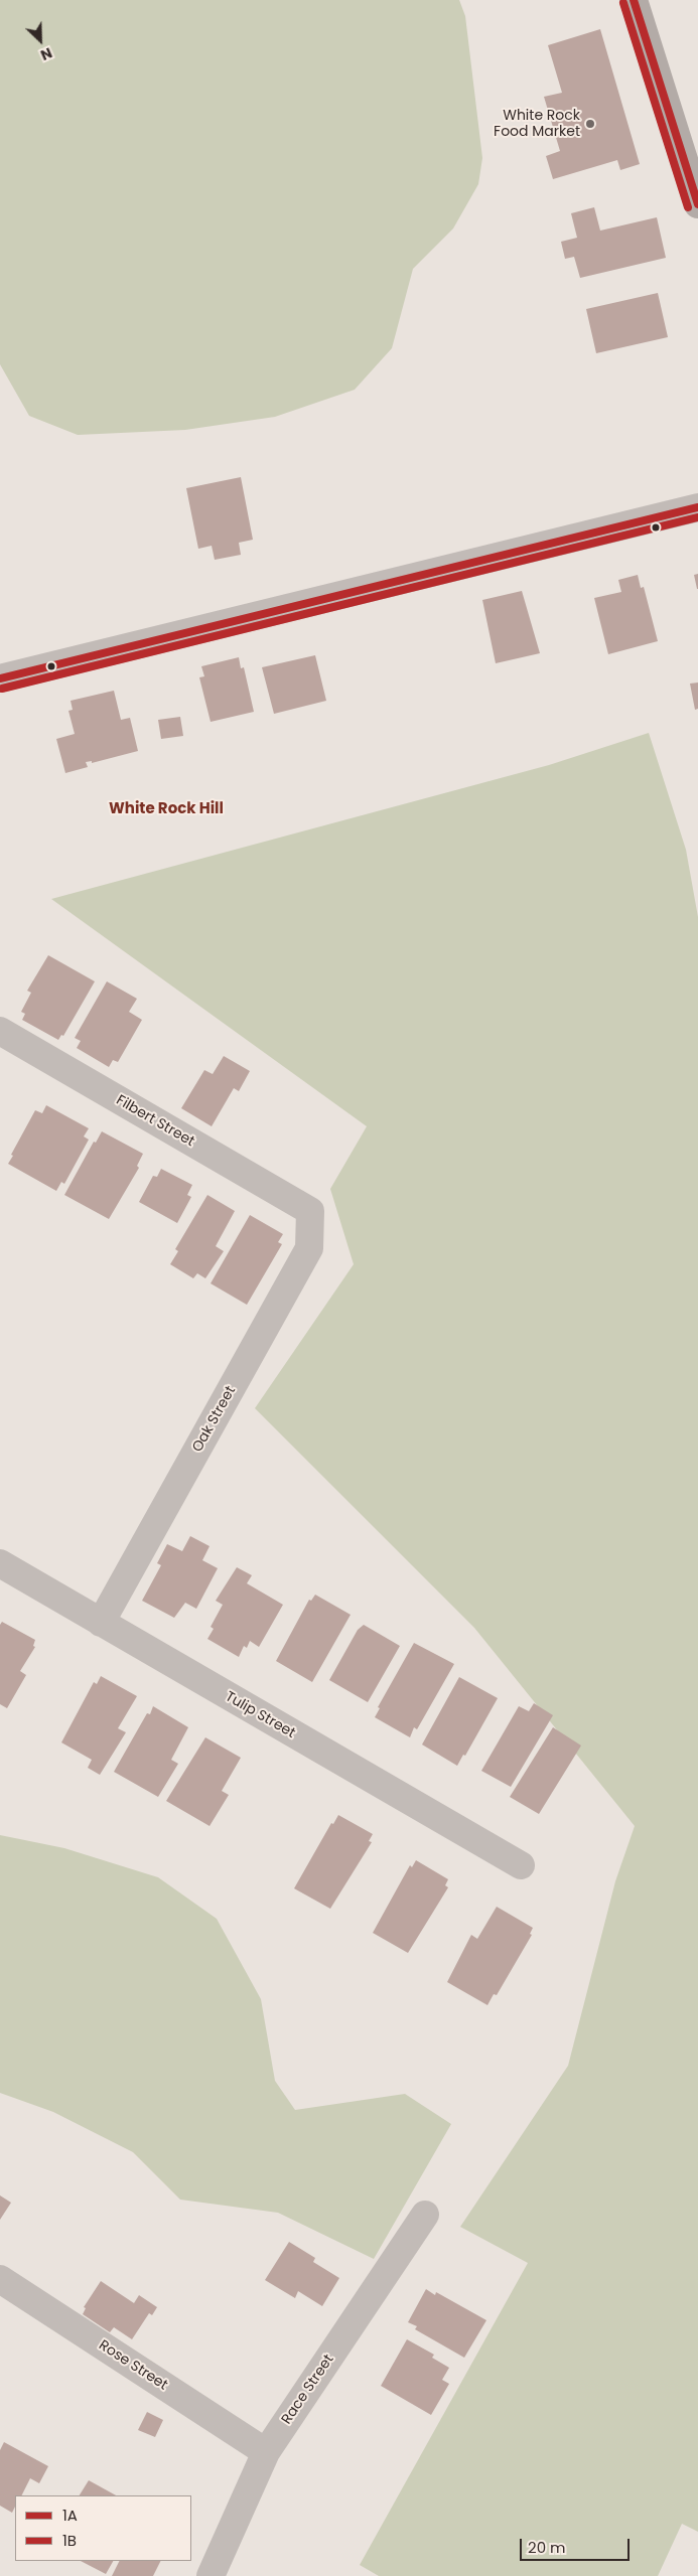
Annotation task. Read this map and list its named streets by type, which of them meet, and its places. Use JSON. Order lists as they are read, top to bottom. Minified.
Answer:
{"streets":{"street":["Filbert Street","Oak Street","Tulip Street","Rose Street","Race Street"]},"crossings":[["Filbert Street","Oak Street"],["Oak Street","Tulip Street"],["Rose Street","Race Street"]],"districts":["White Rock Hill"],"places":["White Rock Food Market"],"lines":["transit line 1A","transit line 1B"],"legend":["1A","1B"],"scale_bar":"20 m","north":"bottom right"}
